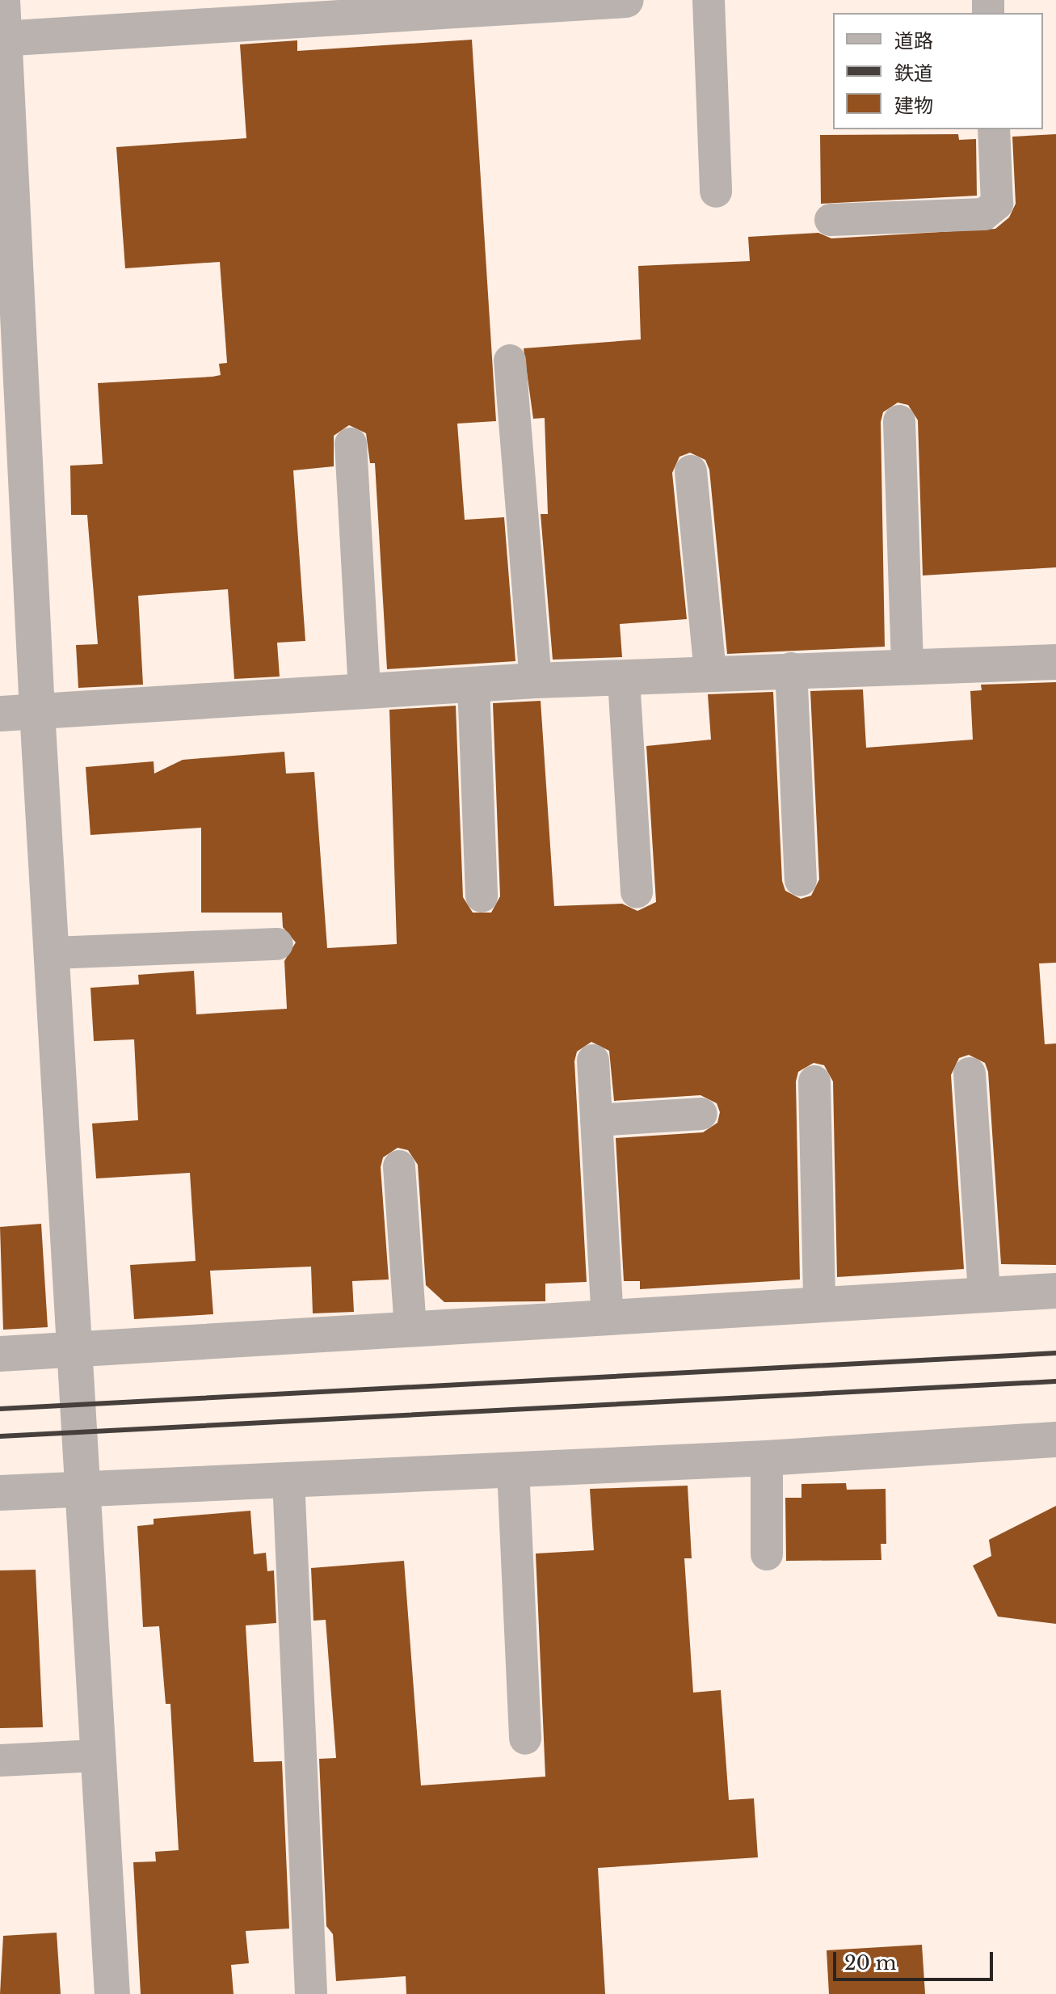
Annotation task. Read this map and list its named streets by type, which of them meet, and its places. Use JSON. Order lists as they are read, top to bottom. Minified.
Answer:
{"legend":["道路","鉄道","建物"],"scale_bar":"20 m"}
